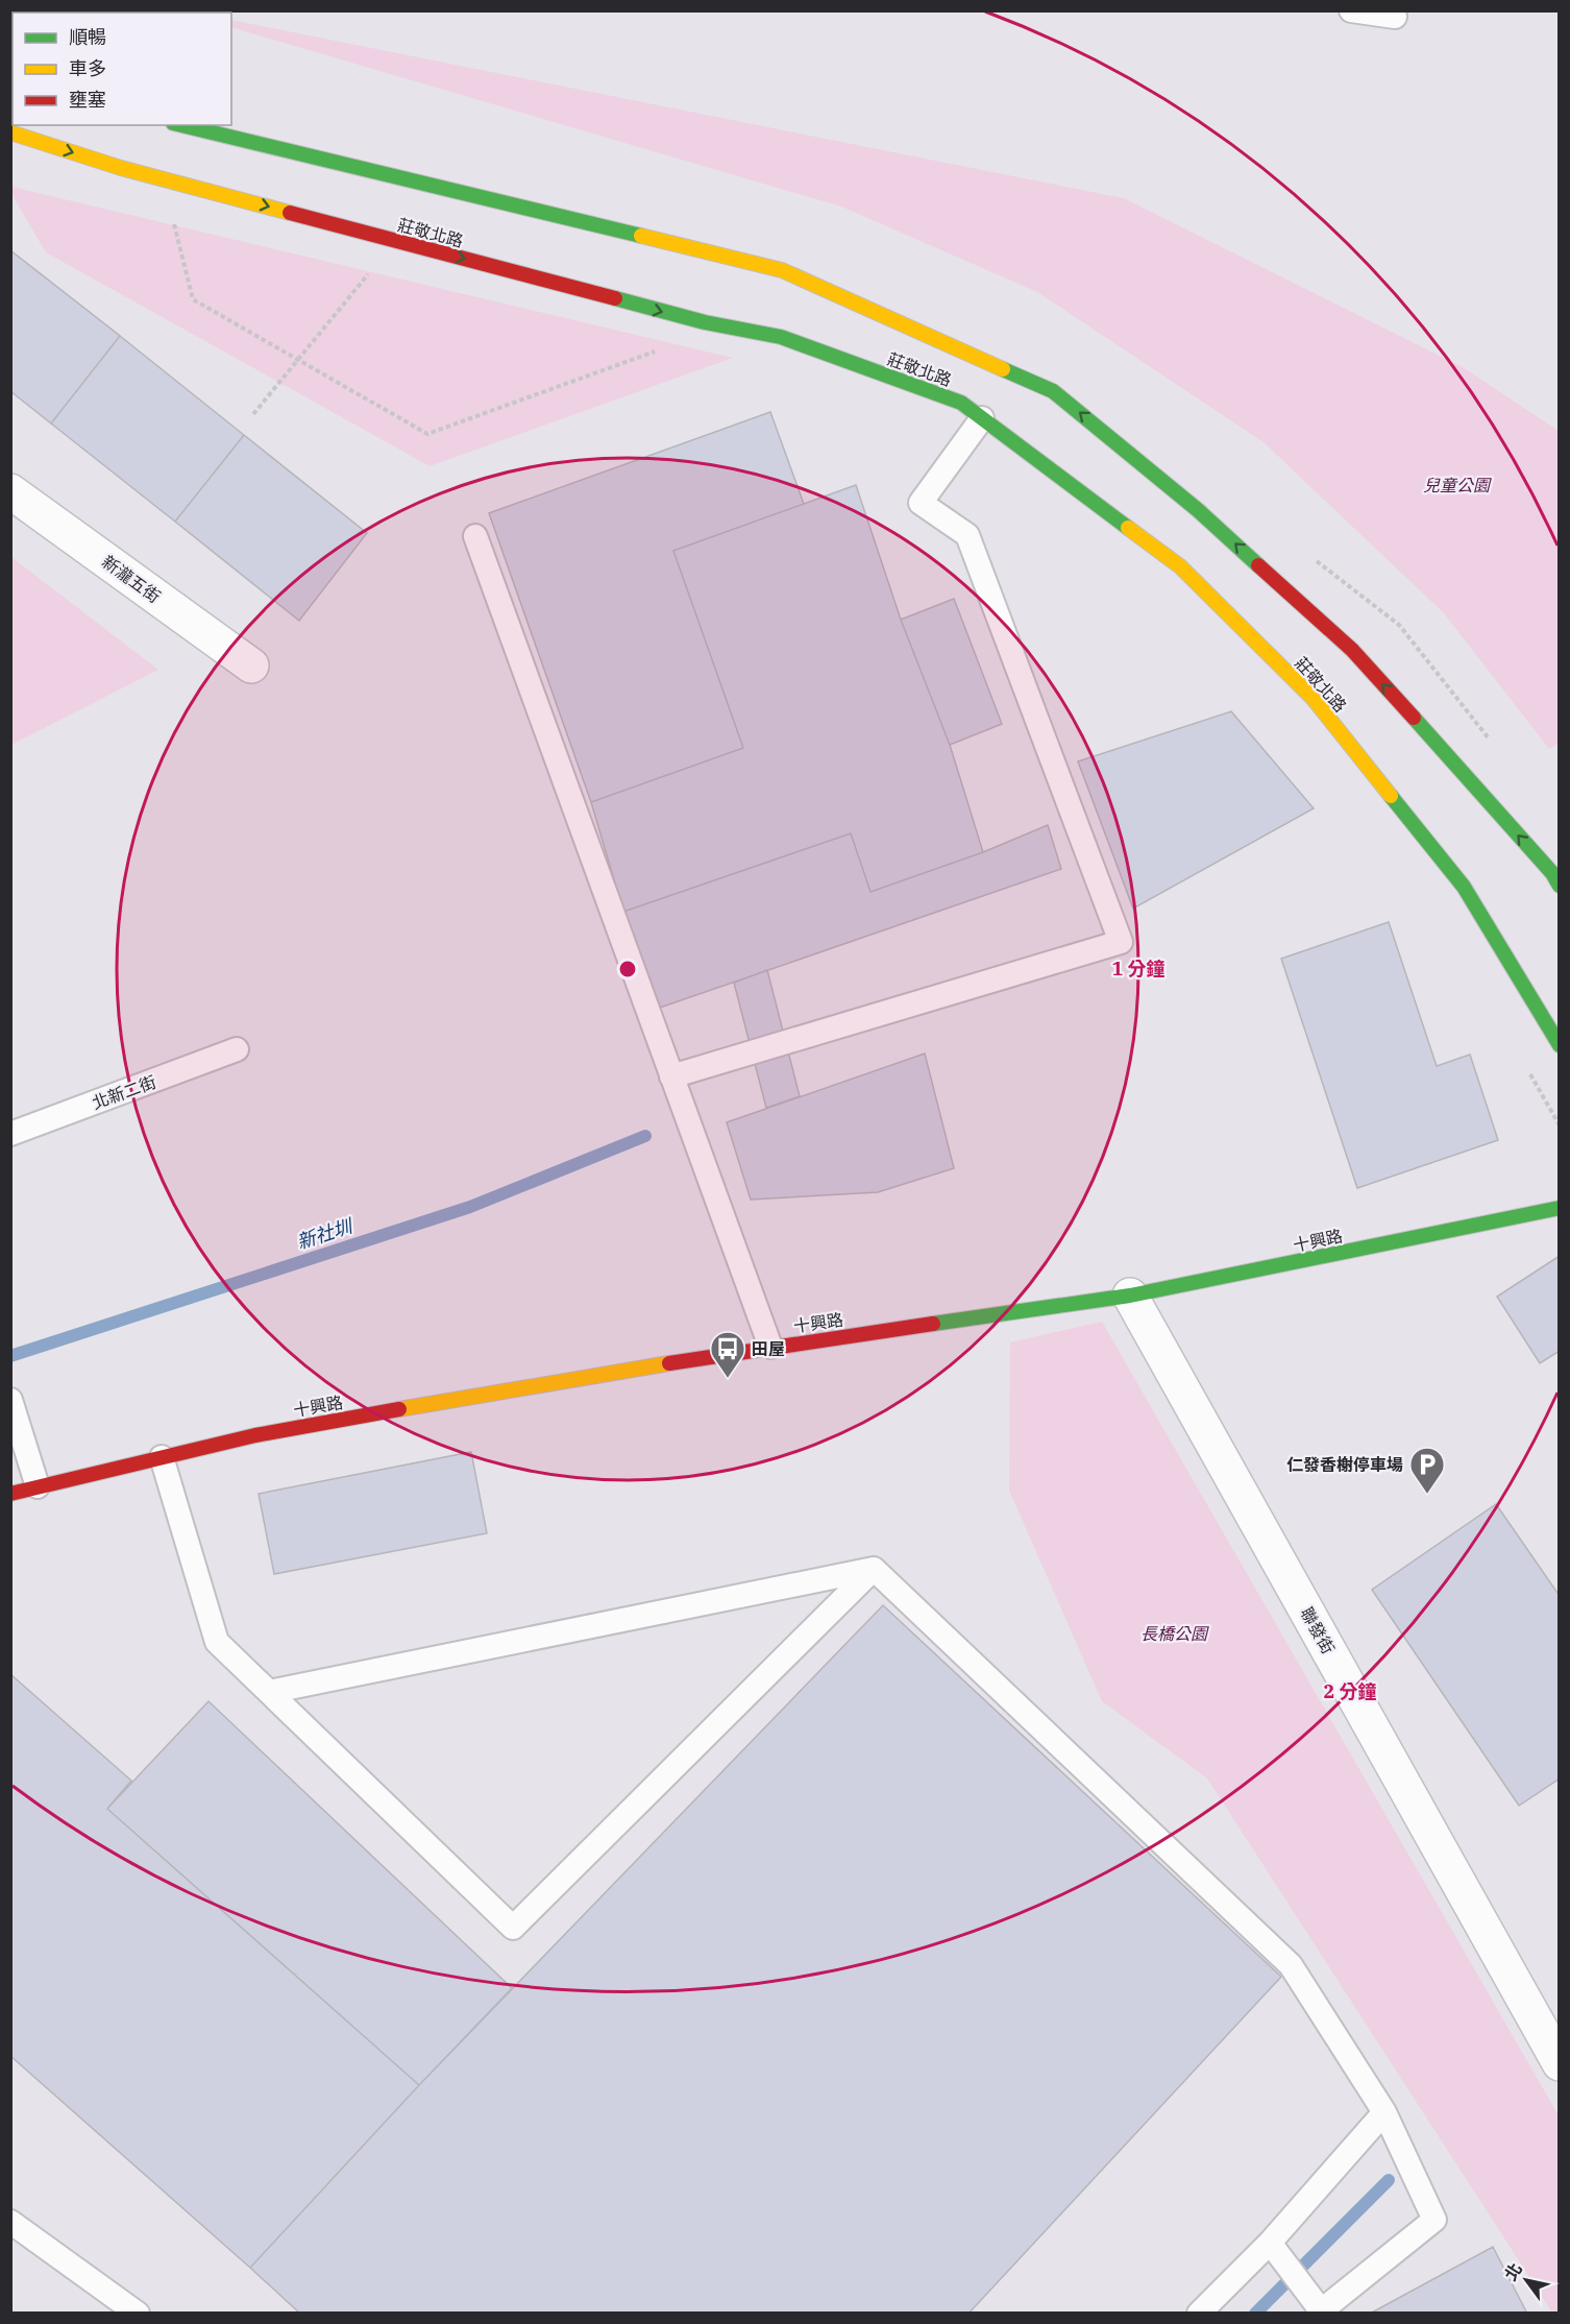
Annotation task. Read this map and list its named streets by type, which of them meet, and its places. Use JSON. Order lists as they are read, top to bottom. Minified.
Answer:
{"streets":{"street":["莊敬北路","新瀧五街","十興路","聯發街"],"lane":["北新二街"]},"crossings":[["十興路","聯發街"]],"water":["新社圳"],"parks":["兒童公園","長橋公園"],"places":{"bus stop":["田屋"],"parking":["仁發香榭停車場"]},"legend":["順暢","車多","壅塞"],"north":"top left","rings":["1 分鐘","2 分鐘"]}
